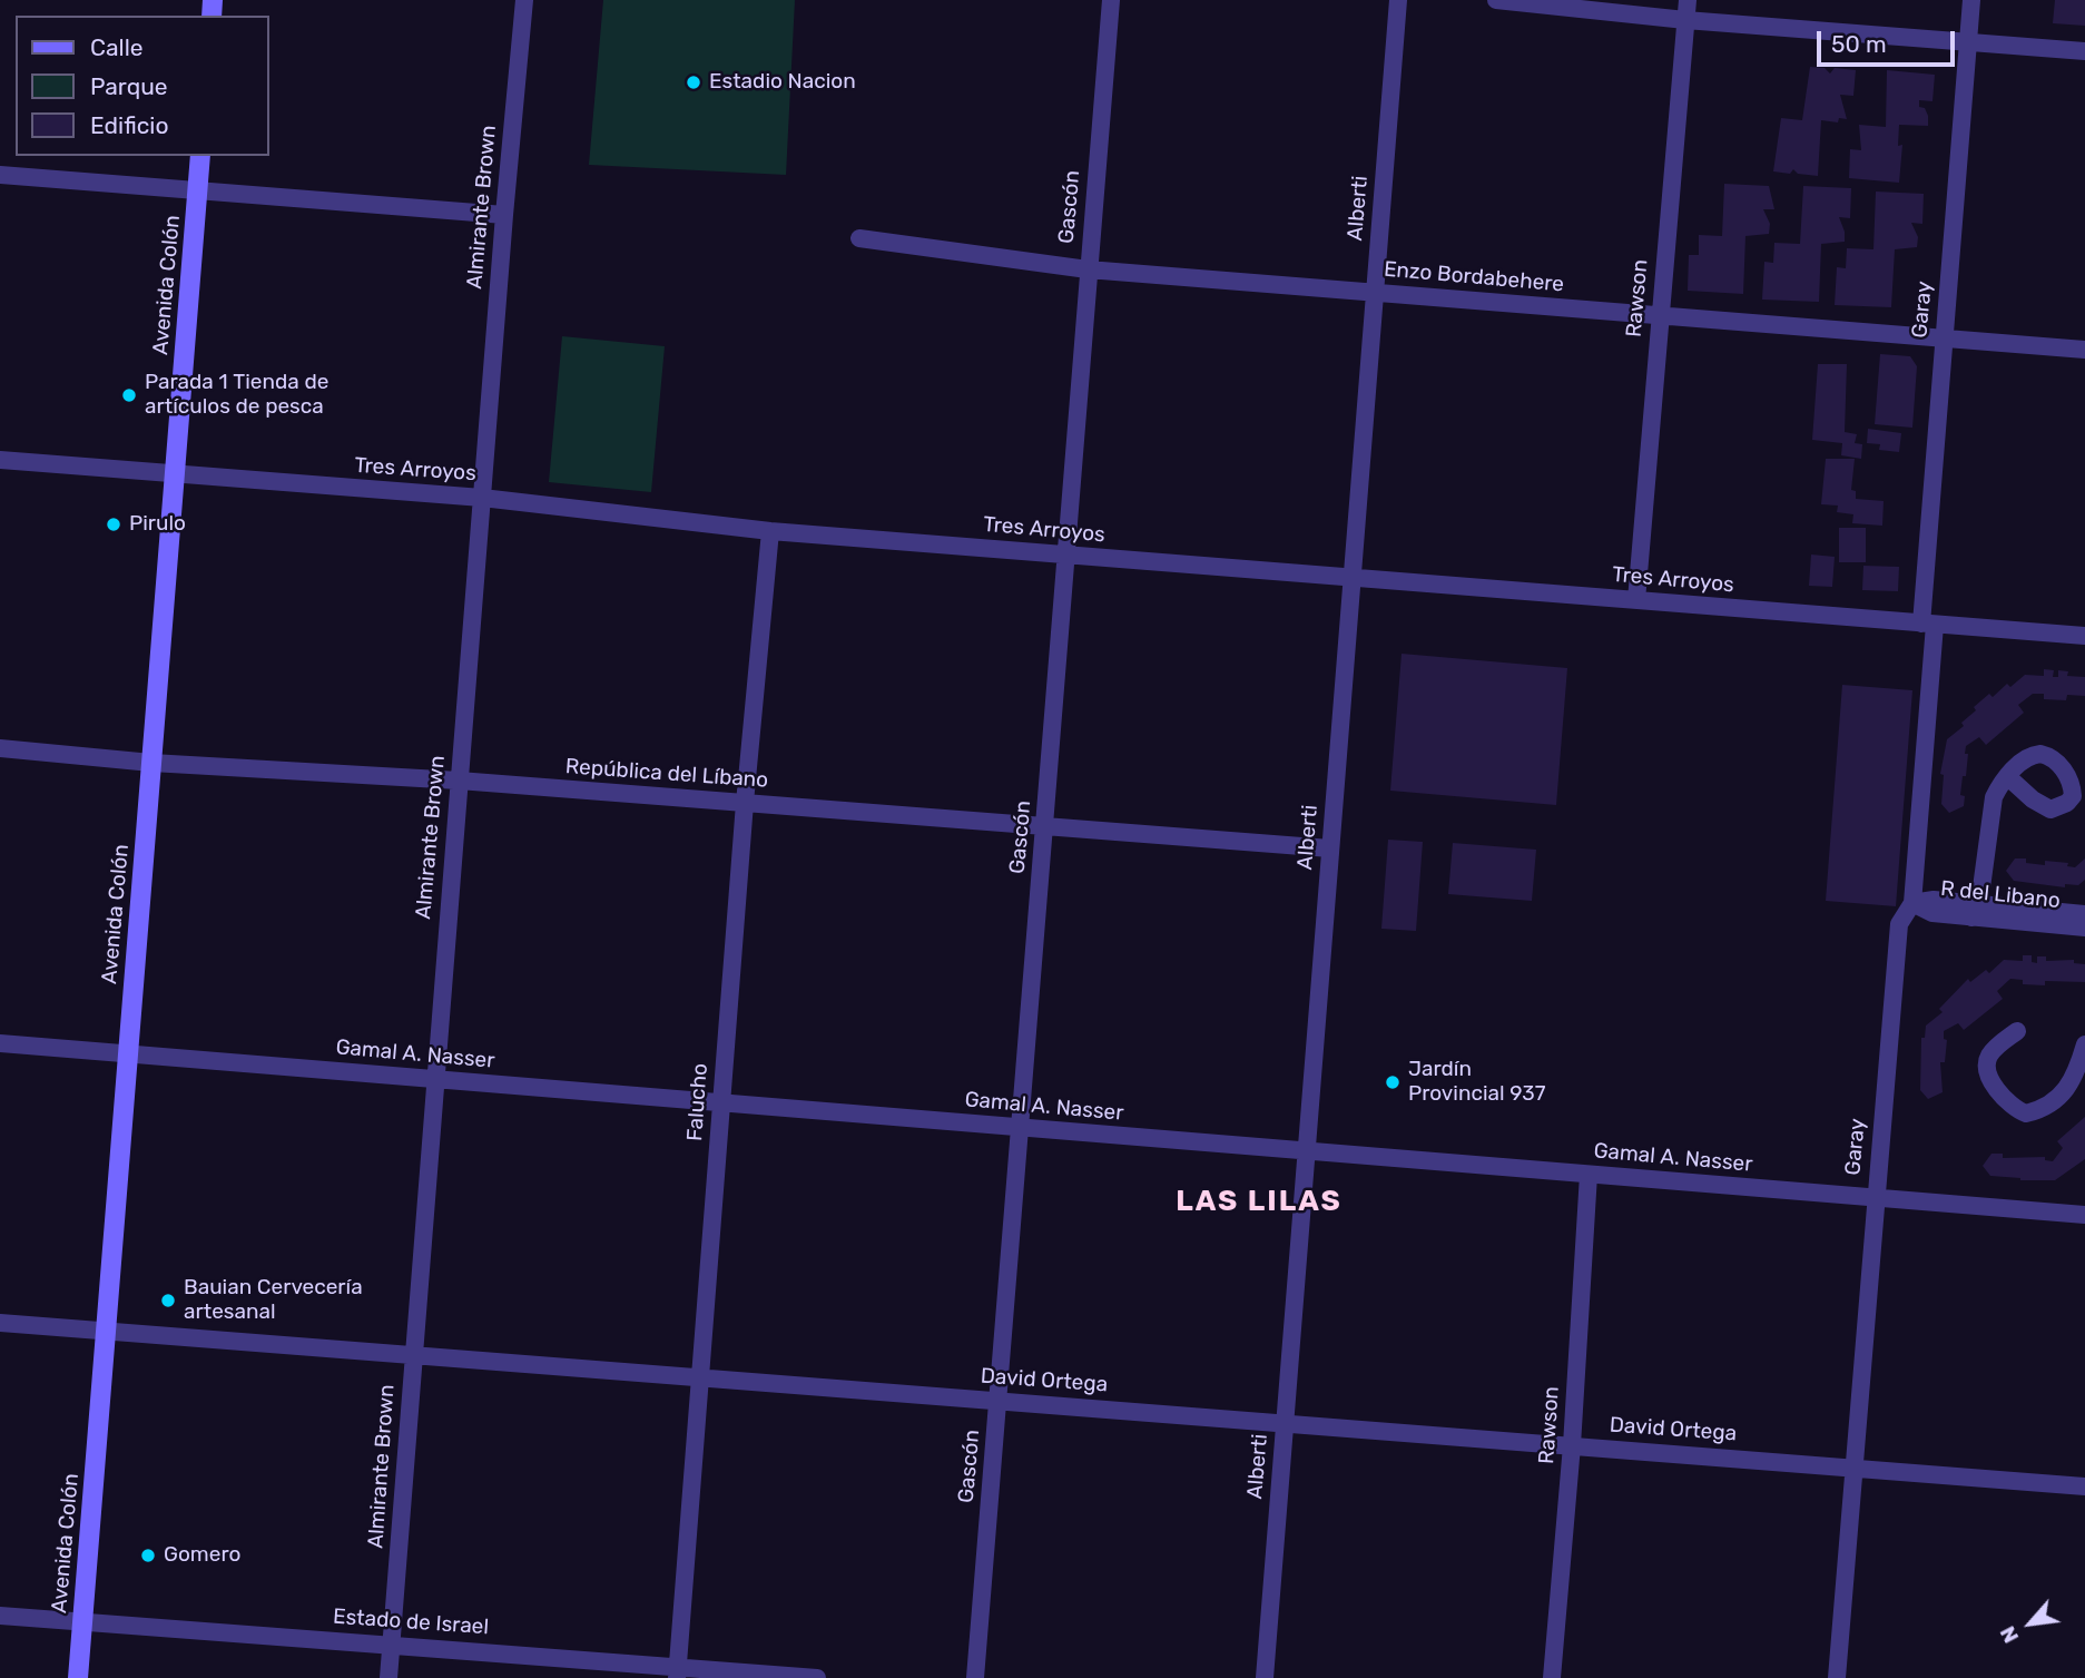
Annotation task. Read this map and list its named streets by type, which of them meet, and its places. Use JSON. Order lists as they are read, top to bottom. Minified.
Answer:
{"streets":{"main road":["Avenida Colón"],"street":["Almirante Brown","Gascón","Alberti","Enzo Bordabehere","Rawson","Garay","Tres Arroyos","República del Líbano","R del Libano","Gamal A. Nasser","Falucho","David Ortega","Estado de Israel"]},"crossings":[["Almirante Brown","Tres Arroyos"],["Almirante Brown","República del Líbano"],["Almirante Brown","Gamal A. Nasser"],["Almirante Brown","David Ortega"],["Almirante Brown","Estado de Israel"],["Gascón","Enzo Bordabehere"],["Gascón","Tres Arroyos"],["Gascón","República del Líbano"],["Gascón","Gamal A. Nasser"],["Gascón","David Ortega"],["Alberti","Enzo Bordabehere"],["Alberti","Tres Arroyos"],["Alberti","República del Líbano"],["Alberti","Gamal A. Nasser"],["Alberti","David Ortega"],["Enzo Bordabehere","Rawson"],["Enzo Bordabehere","Garay"],["Avenida Colón","Tres Arroyos"],["Avenida Colón","República del Líbano"],["Avenida Colón","Gamal A. Nasser"],["Avenida Colón","David Ortega"],["Avenida Colón","Estado de Israel"],["Rawson","Tres Arroyos"],["Rawson","Gamal A. Nasser"],["Rawson","David Ortega"],["Garay","Tres Arroyos"],["Garay","R del Libano"],["Garay","Gamal A. Nasser"],["Garay","David Ortega"],["Tres Arroyos","Falucho"],["República del Líbano","Falucho"],["Gamal A. Nasser","Falucho"],["Falucho","David Ortega"],["Falucho","Estado de Israel"]],"districts":["LAS LILAS"],"places":["Estadio Nacion","Parada 1 Tienda de artículos de pesca","Pirulo","Jardín Provincial 937","Bauian Cervecería artesanal","Gomero"],"legend":["Calle","Parque","Edificio"],"scale_bar":"50 m","north":"bottom left"}
